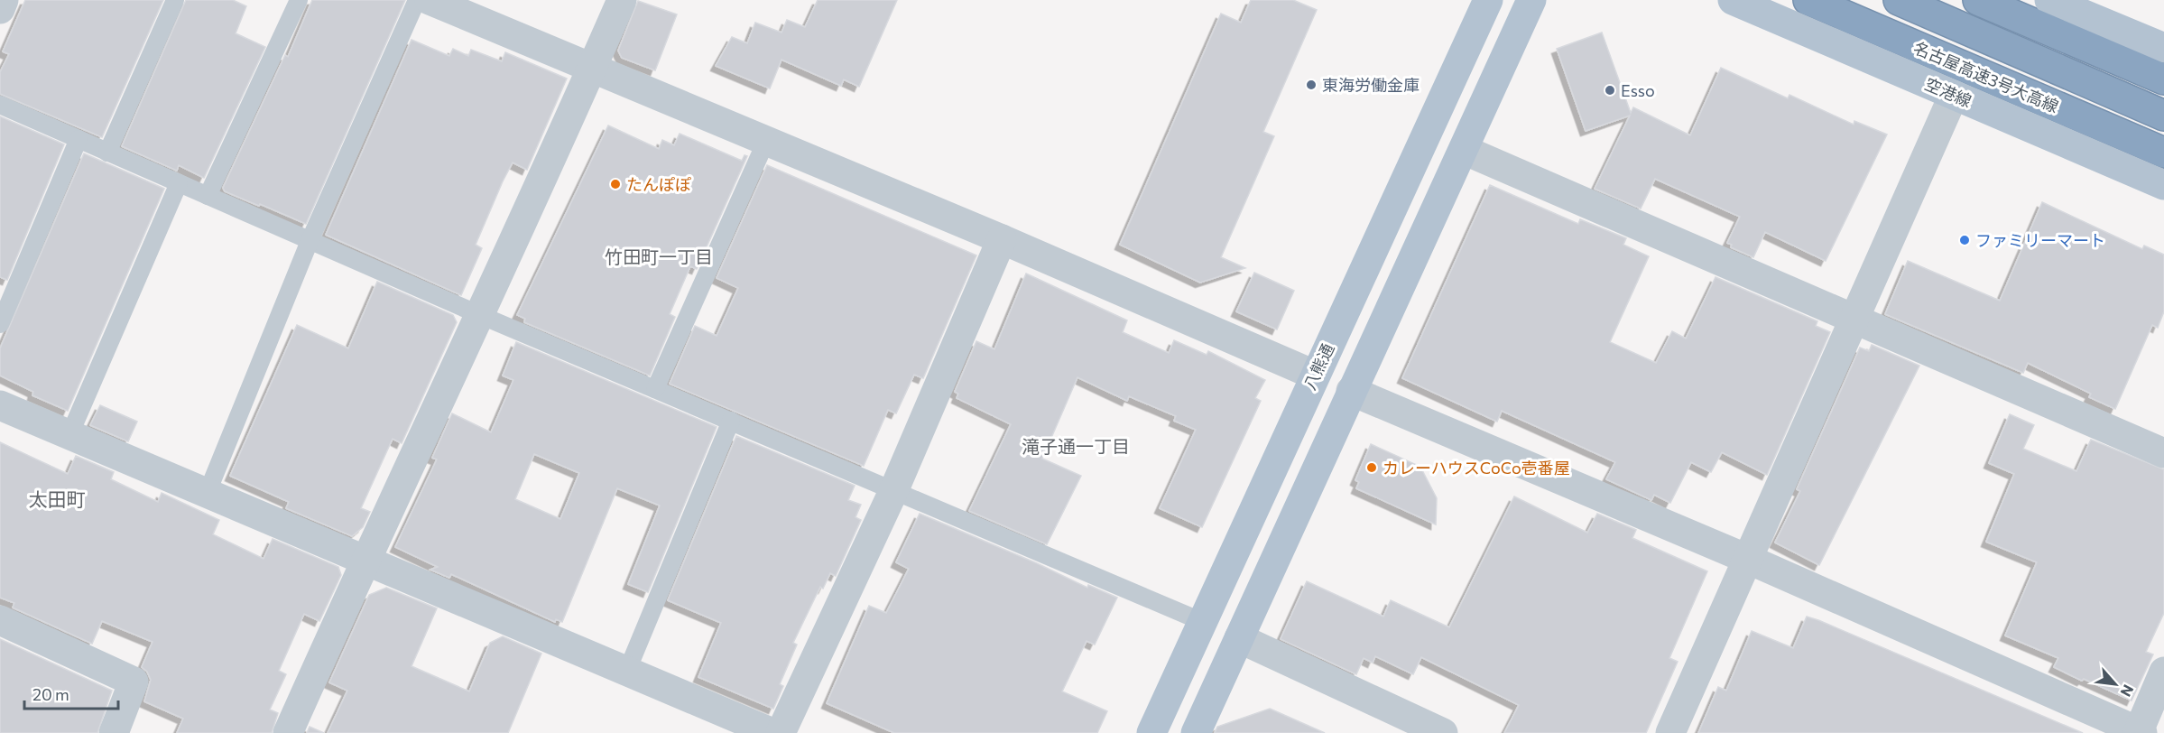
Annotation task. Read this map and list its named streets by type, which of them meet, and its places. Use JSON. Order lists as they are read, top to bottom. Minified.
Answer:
{"streets":{"highway":["名古屋高速3号大高線"],"main road":["空港線","八熊通"]},"districts":["竹田町一丁目","滝子通一丁目","太田町"],"places":["東海労働金庫","Esso","たんぽぽ","ファミリーマート","カレーハウスCoCo壱番屋"],"scale_bar":"20 m","north":"bottom right"}
